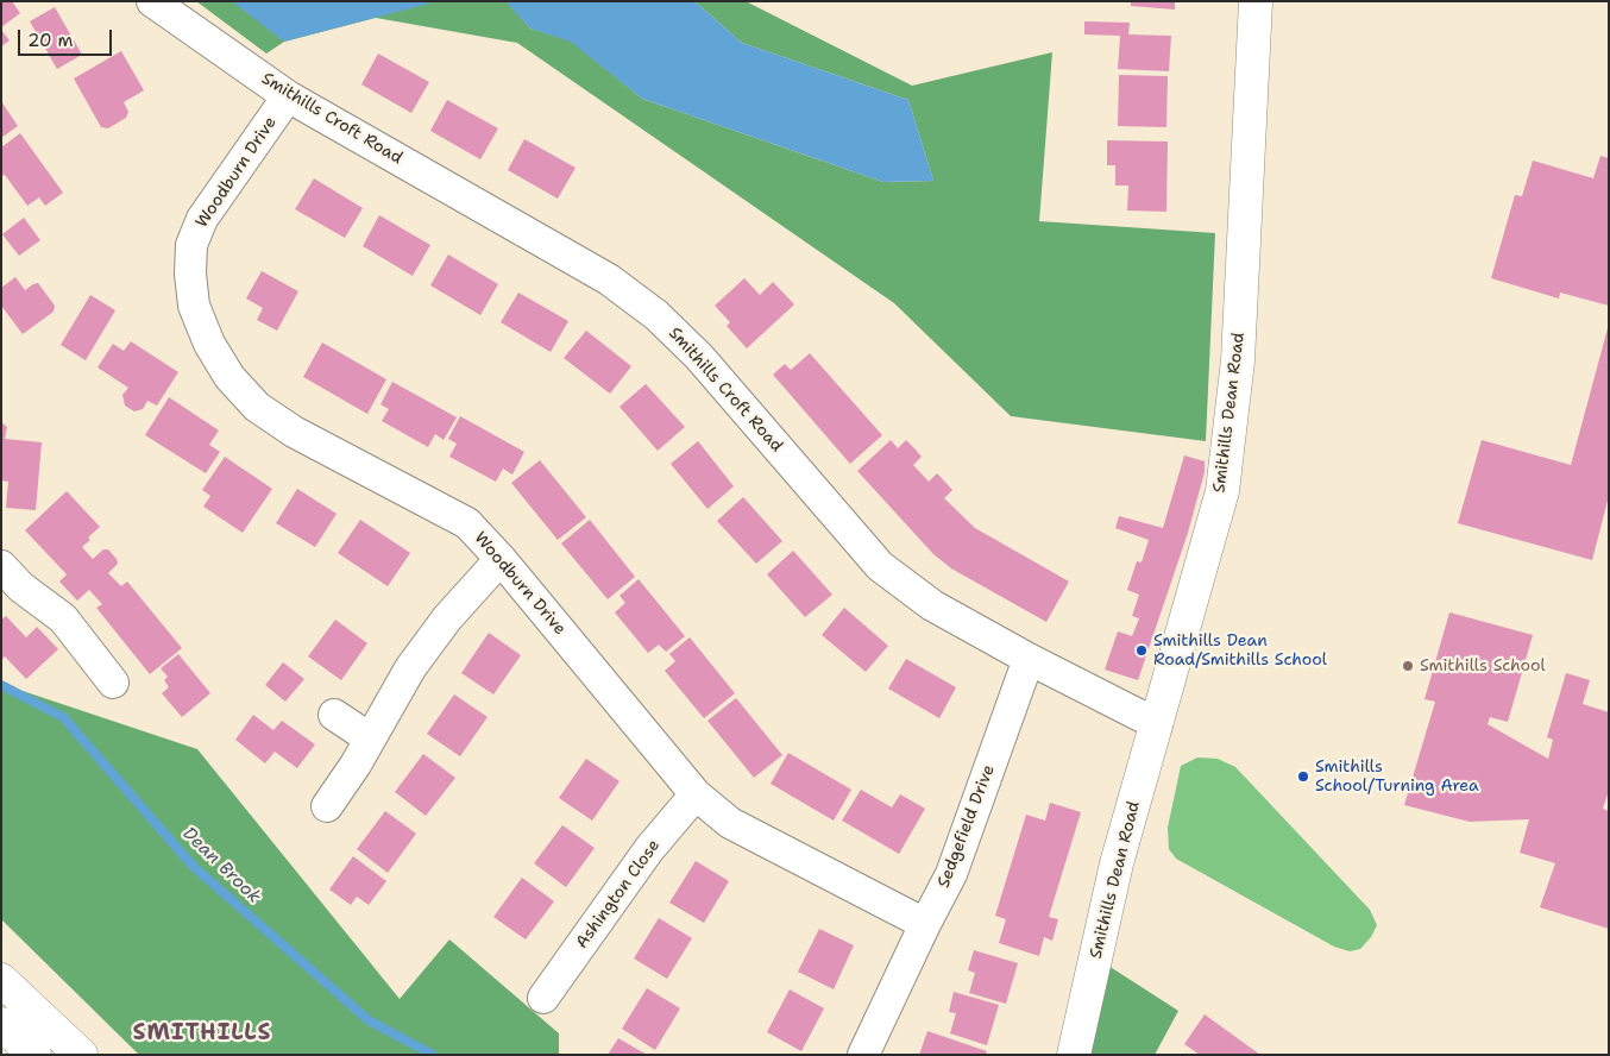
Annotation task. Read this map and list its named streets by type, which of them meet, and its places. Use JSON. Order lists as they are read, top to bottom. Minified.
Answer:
{"streets":{"main road":["Smithills Dean Road"],"street":["Smithills Croft Road","Woodburn Drive","Sedgefield Drive","Ashington Close"]},"crossings":[["Smithills Croft Road","Woodburn Drive"],["Smithills Croft Road","Smithills Dean Road"],["Smithills Croft Road","Sedgefield Drive"],["Woodburn Drive","Sedgefield Drive"],["Woodburn Drive","Ashington Close"]],"districts":["SMITHILLS"],"water":["Dean Brook"],"places":["Smithills Dean Road/Smithills School","Smithills School","Smithills School/Turning Area"],"scale_bar":"20 m"}
